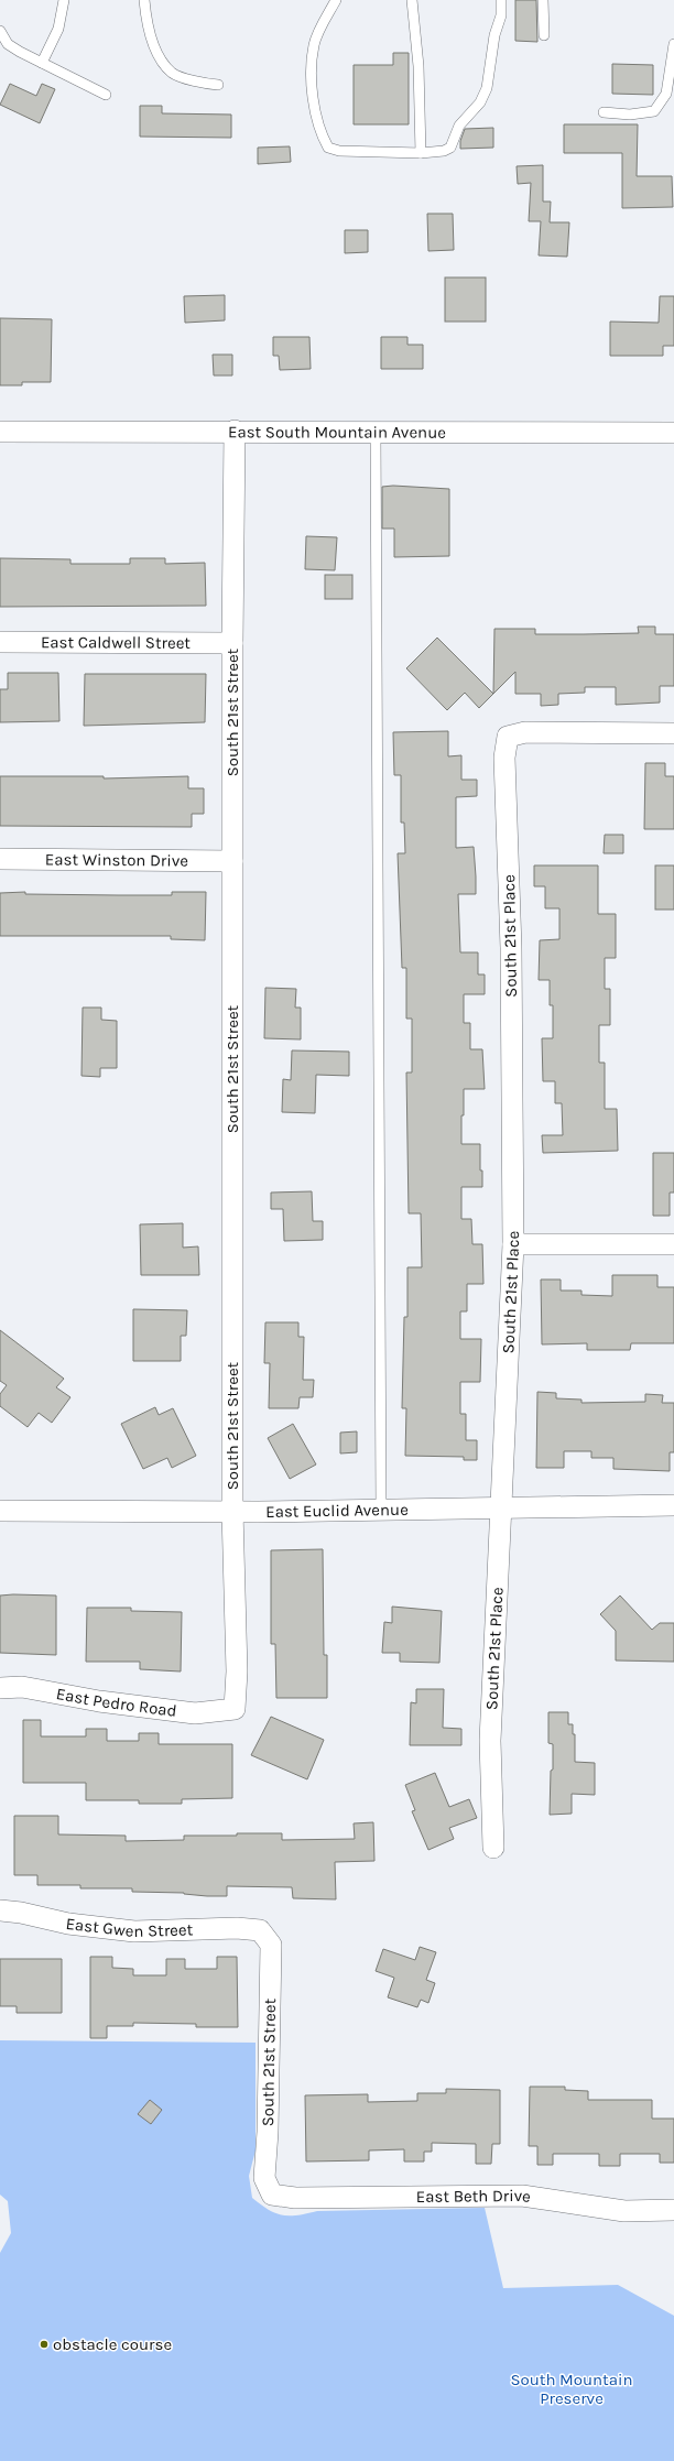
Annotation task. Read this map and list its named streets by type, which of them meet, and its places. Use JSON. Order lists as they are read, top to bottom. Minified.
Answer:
{"streets":{"street":["East South Mountain Avenue","East Caldwell Street","South 21st Street","East Winston Drive","South 21st Place","East Euclid Avenue","East Pedro Road","East Gwen Street","East Beth Drive"]},"crossings":[["East South Mountain Avenue","South 21st Street"],["East Caldwell Street","South 21st Street"],["South 21st Street","East Winston Drive"],["South 21st Street","East Euclid Avenue"],["South 21st Street","East Pedro Road"],["South 21st Street","East Gwen Street"],["South 21st Street","East Beth Drive"],["South 21st Place","East Euclid Avenue"]],"parks":["South Mountain Preserve"],"places":["obstacle course"]}
